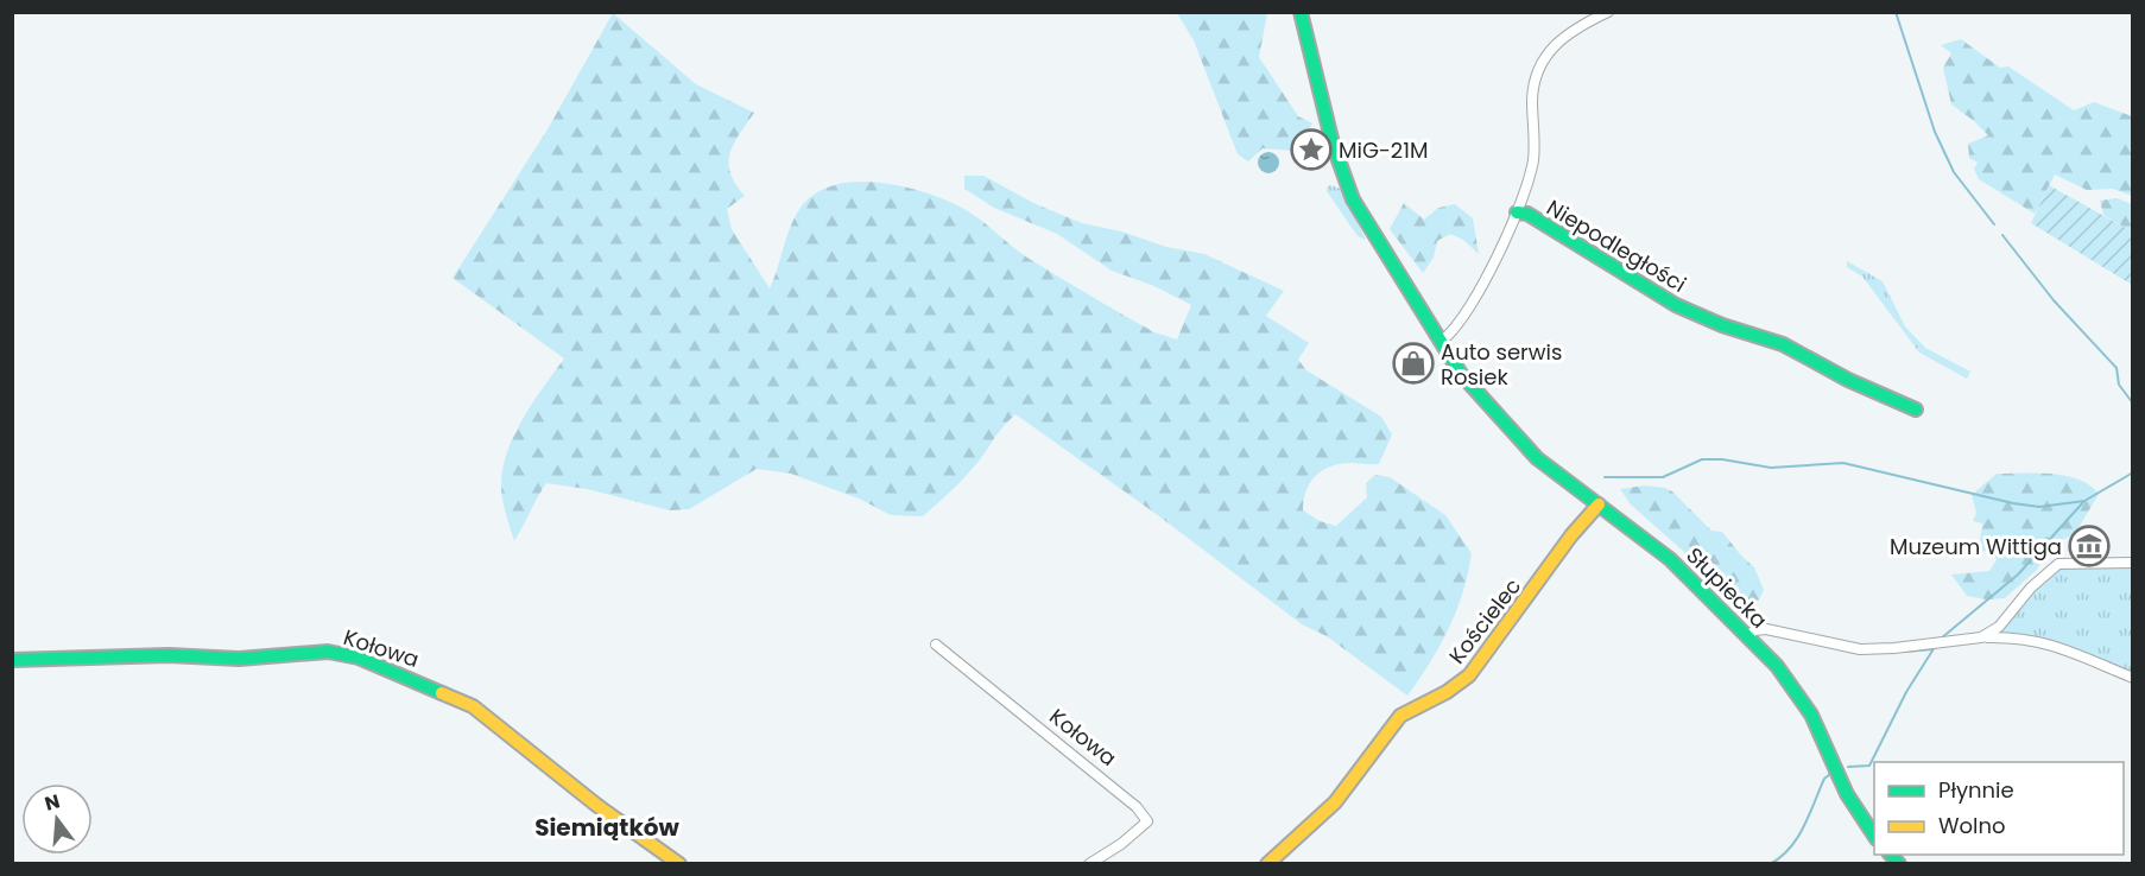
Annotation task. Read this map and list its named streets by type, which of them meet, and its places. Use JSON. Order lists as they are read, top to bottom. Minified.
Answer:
{"streets":{"street":["Niepodległości","Słupiecka","Kościelec","Kołowa"]},"crossings":[["Słupiecka","Kościelec"]],"districts":["Siemiątków"],"places":{"place":["MiG-21M"],"shop":["Auto serwis Rosiek"],"museum":["Muzeum Wittiga"]},"legend":["Płynnie","Wolno"],"north":"top"}
